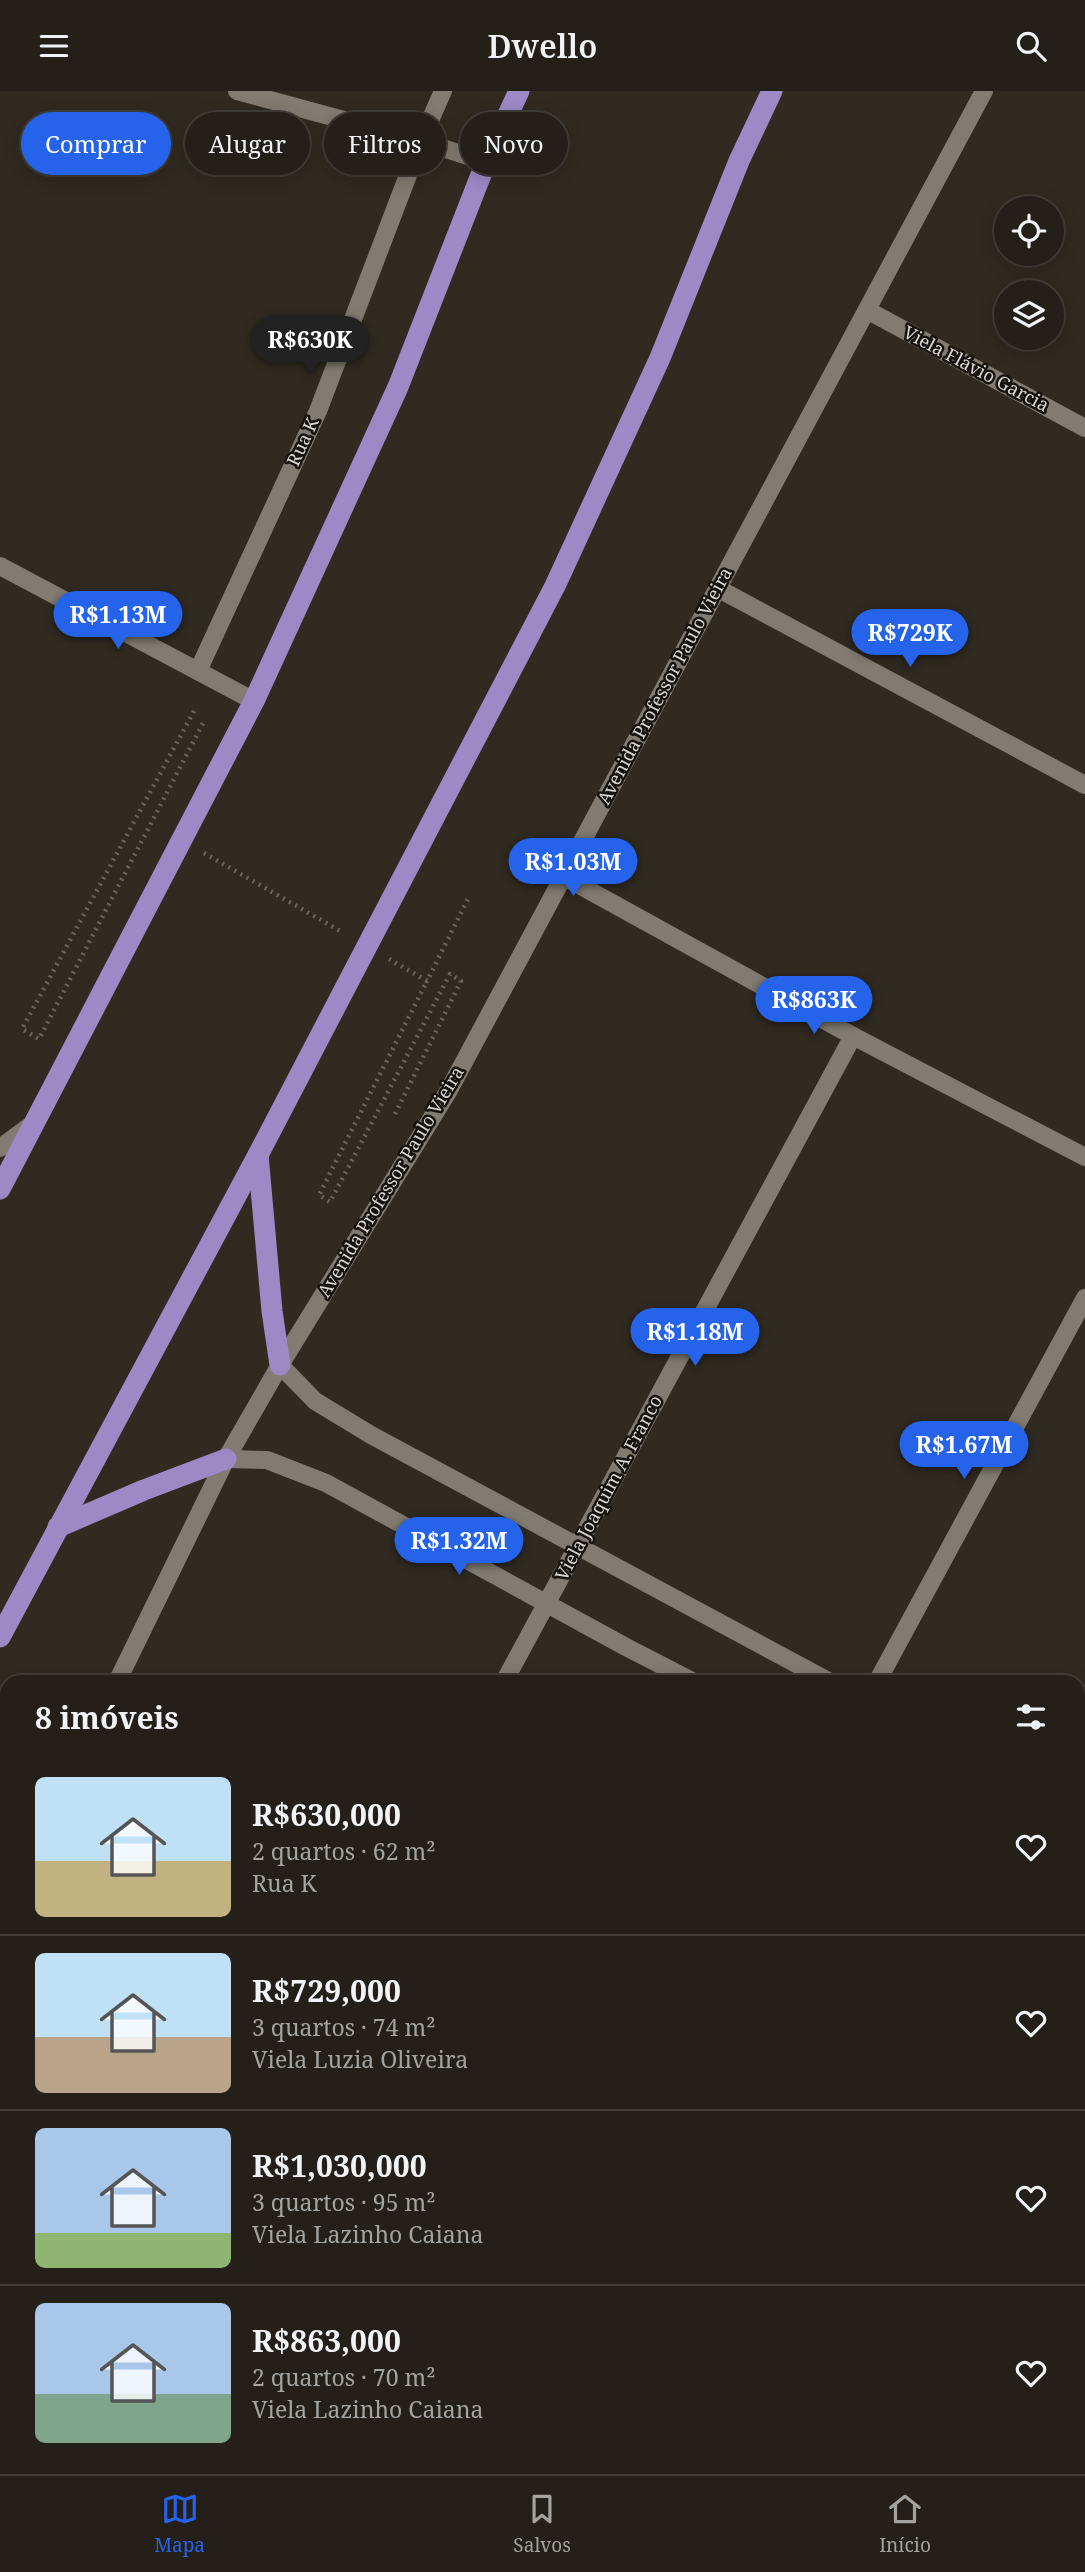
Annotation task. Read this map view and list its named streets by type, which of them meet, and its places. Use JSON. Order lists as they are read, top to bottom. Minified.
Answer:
{"streets":{"street":["Viela Flávio Garcia","Rua K","Avenida Professor Paulo Vieira","Viela Joaquim A. Franco"]},"crossings":[["Viela Flávio Garcia","Avenida Professor Paulo Vieira"]],"page":{"header":"Dwello","chip":["Comprar","Alugar","Filtros","Novo"],"price":["R$630K","R$1.13M","R$729K","R$1.03M","R$863K","R$1.18M","R$1.67M","R$1.32M"],"heading":"8 imóveis","list":[{"name":"R$630,000","note":"2 quartos · 62 m² · Rua K"},{"name":"R$729,000","note":"3 quartos · 74 m² · Viela Luzia Oliveira"},{"name":"R$1,030,000","note":"3 quartos · 95 m² · Viela Lazinho Caiana"},{"name":"R$863,000","note":"2 quartos · 70 m² · Viela Lazinho Caiana"}],"tabs":["Mapa","Salvos","Início"]}}
